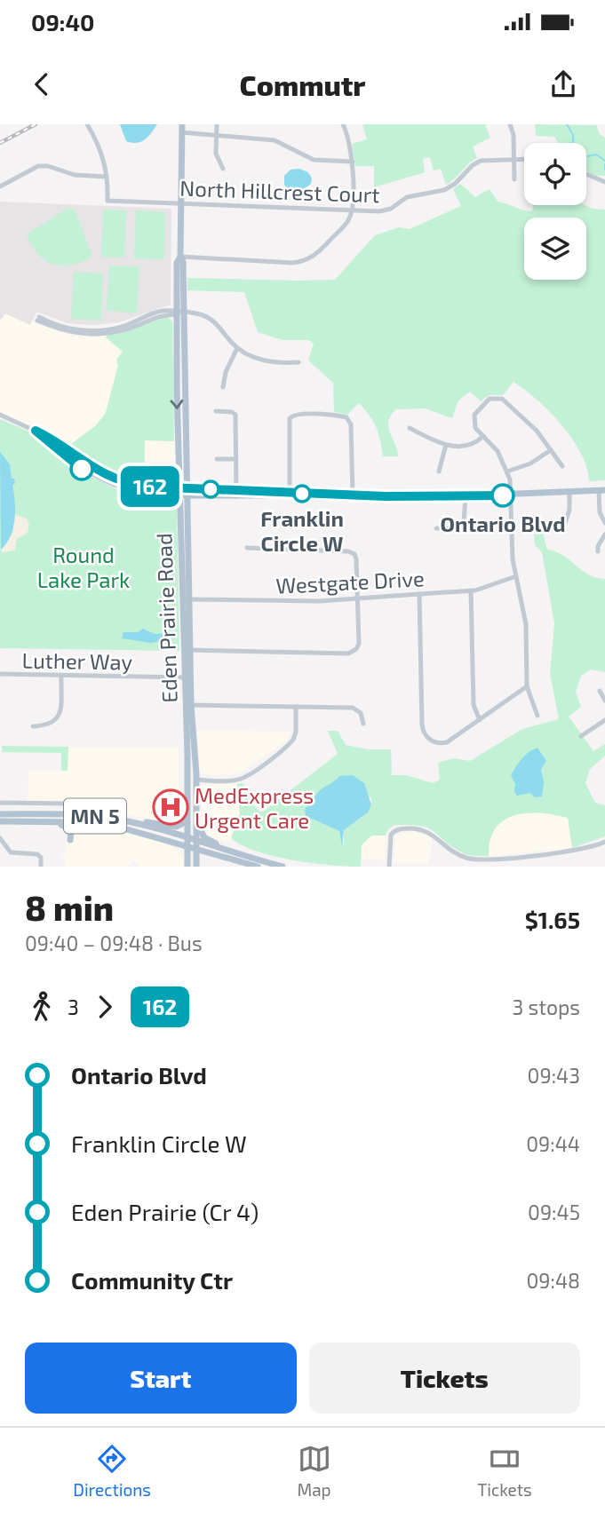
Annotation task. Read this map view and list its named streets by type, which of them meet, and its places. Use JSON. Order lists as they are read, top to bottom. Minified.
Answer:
{"streets":{"main road":["Eden Prairie Road","MN 5"],"street":["North Hillcrest Court","Westgate Drive","Luther Way"]},"crossings":[["North Hillcrest Court","Eden Prairie Road"],["Westgate Drive","Eden Prairie Road"],["Eden Prairie Road","Luther Way"],["Eden Prairie Road","MN 5"]],"parks":["Round Lake Park"],"places":{"other":["Franklin Circle W","Ontario Blvd"],"hospital":["MedExpress Urgent Care"]},"lines":["bus line 162"],"page":{"status":"09:40","header":"Commutr","on_map":"162","heading":["8 min","09:40 – 09:48 · Bus","$1.65"],"legs":["3","162","3 stops"],"list":[{"name":"Ontario Blvd","value":"09:43"},{"name":"Franklin Circle W","value":"09:44"},{"name":"Eden Prairie (Cr 4)","value":"09:45"},{"name":"Community Ctr","value":"09:48"}],"buttons":["Start","Tickets"],"tabs":["Directions","Map","Tickets"]}}
